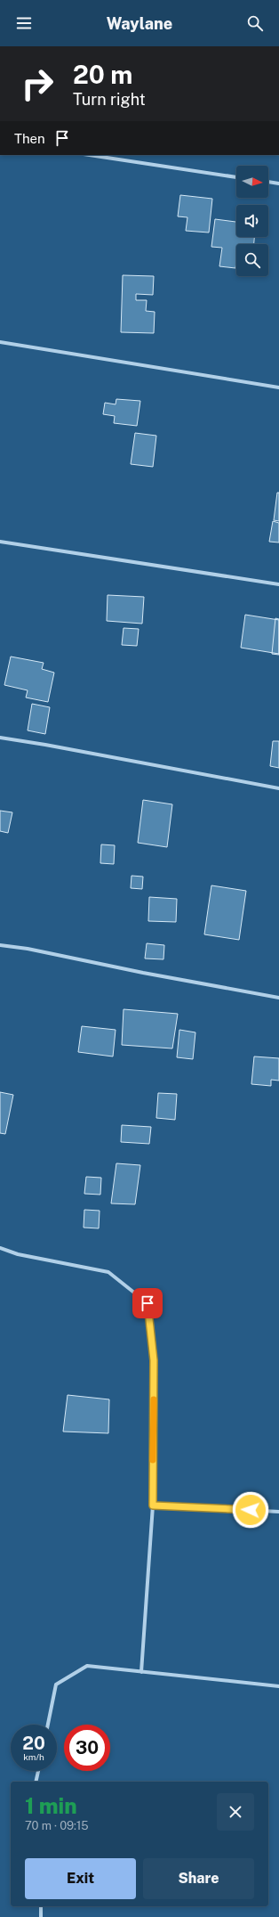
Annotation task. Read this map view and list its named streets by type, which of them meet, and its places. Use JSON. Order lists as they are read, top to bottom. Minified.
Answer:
{"north":"right","page":{"header":"Waylane","turn":["20 m","Turn right"],"then":"Then","speed":"20 km/h","limit":"30","heading":["1 min","70 m · 09:15"],"buttons":["Exit","Share"]}}
